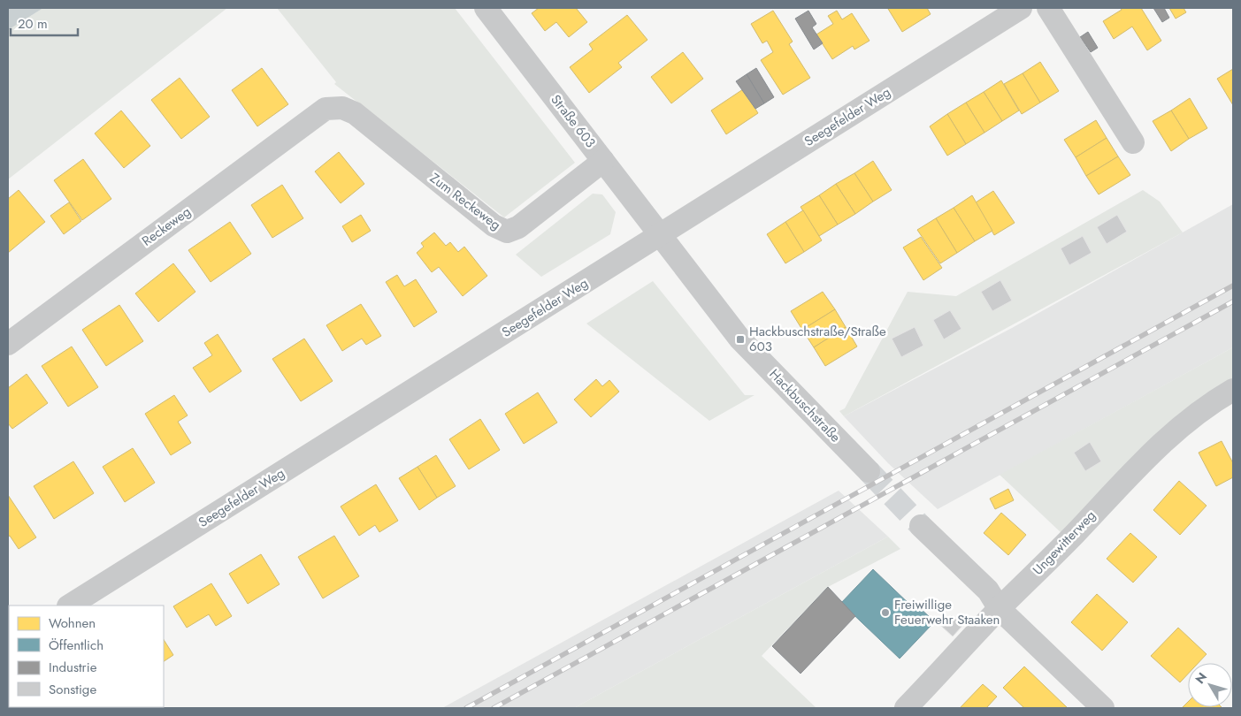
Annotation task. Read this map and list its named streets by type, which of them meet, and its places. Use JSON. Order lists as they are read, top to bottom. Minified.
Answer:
{"streets":{"street":["Seegefelder Weg","Straße 603","Zum Reckeweg","Reckeweg","Hackbuschstraße","Ungewitterweg"]},"crossings":[["Seegefelder Weg","Straße 603"],["Seegefelder Weg","Hackbuschstraße"],["Straße 603","Zum Reckeweg"],["Straße 603","Hackbuschstraße"],["Zum Reckeweg","Reckeweg"]],"places":{"transit":["Hackbuschstraße/Straße 603"],"other":["Freiwillige Feuerwehr Staaken"]},"legend":["Wohnen","Öffentlich","Industrie","Sonstige"],"scale_bar":"20 m","north":"top left"}
